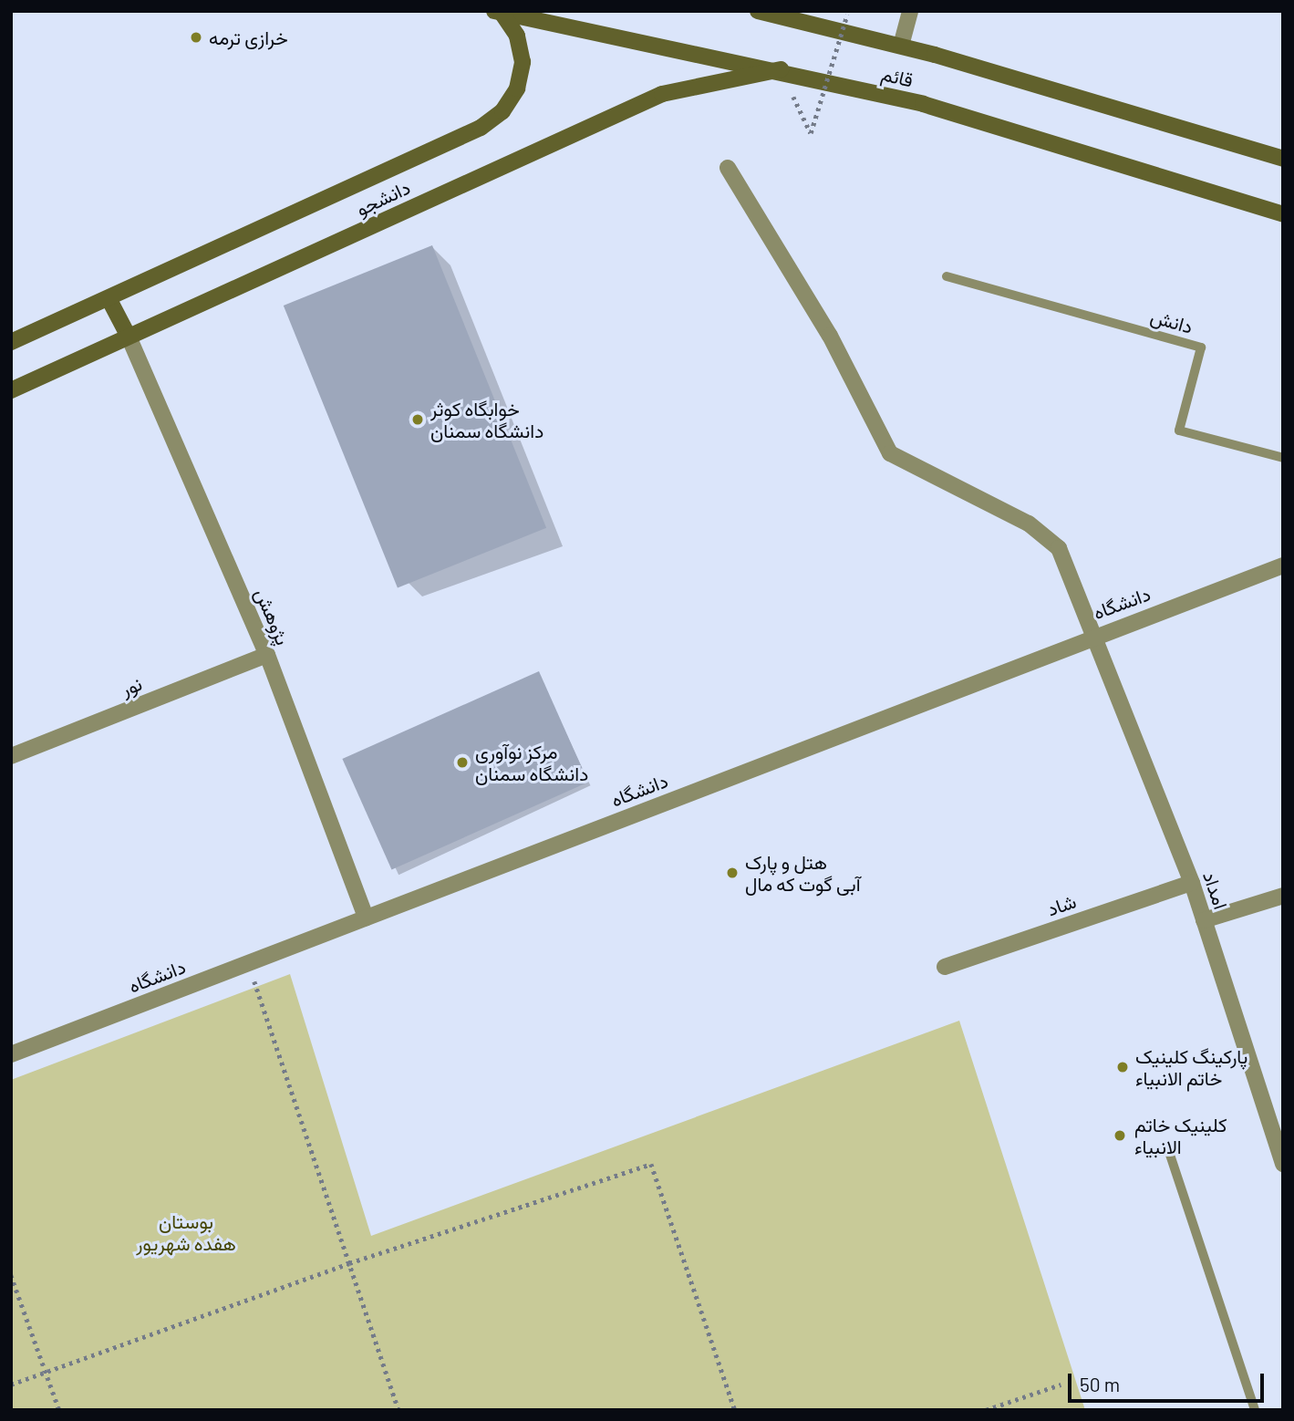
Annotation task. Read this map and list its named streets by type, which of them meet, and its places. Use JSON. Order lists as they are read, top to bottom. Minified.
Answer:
{"streets":{"main road":["قائم","دانشجو"],"street":["دانشگاه","پژوهش","نور","امداد","شاد"],"lane":["دانش"]},"crossings":[["قائم","دانشجو"],["دانشجو","پژوهش"],["دانشگاه","پژوهش"],["دانشگاه","امداد"],["پژوهش","نور"],["امداد","شاد"]],"parks":["بوستان هفده شهریور"],"places":["خرازی ترمه","خوابگاه کوثر دانشگاه سمنان","مرکز نوآوری دانشگاه سمنان","هتل و پارک آبی گوت که مال","پارکینگ کلینیک خاتم الانبیاء","کلینیک خاتم الانبیاء"],"scale_bar":"50 m"}
